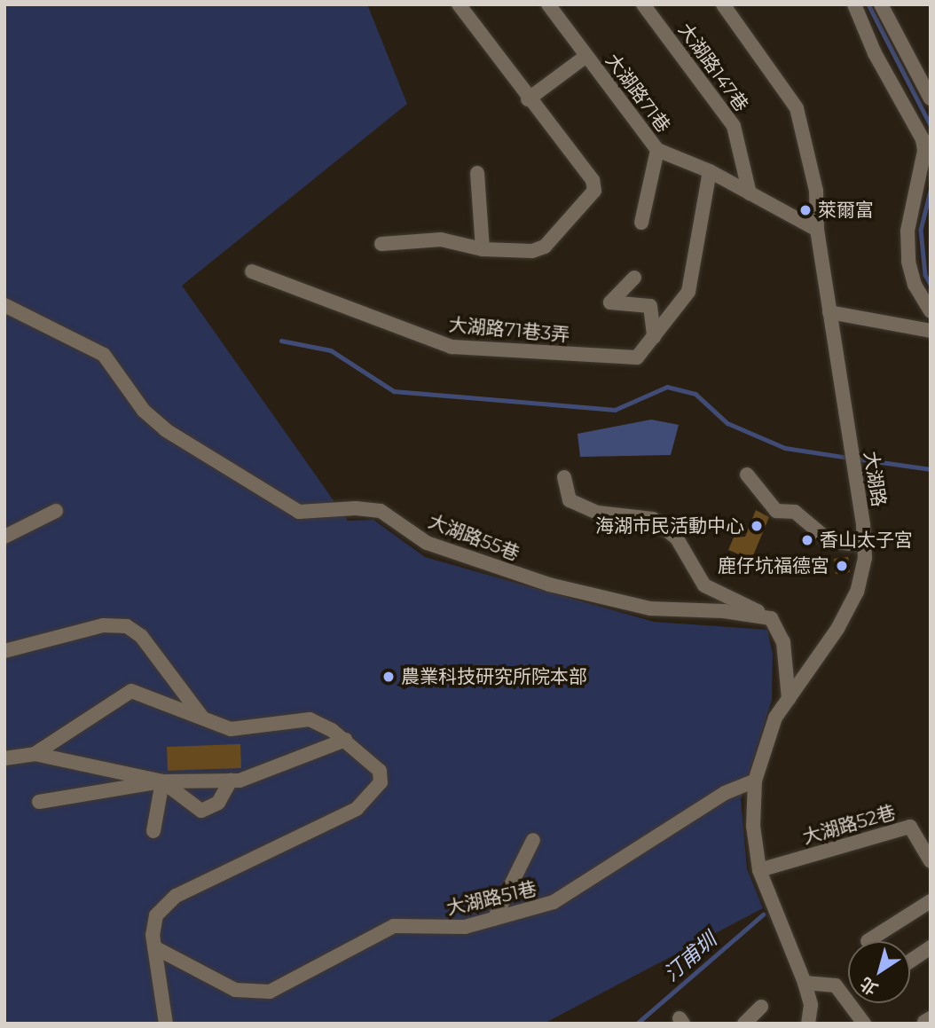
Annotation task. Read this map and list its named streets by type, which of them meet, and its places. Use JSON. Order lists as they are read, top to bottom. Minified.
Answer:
{"streets":{"street":["大湖路147巷","大湖路71巷","大湖路71巷3弄","大湖路","大湖路55巷","大湖路52巷","大湖路51巷"]},"crossings":[["大湖路147巷","大湖路71巷"],["大湖路71巷","大湖路71巷3弄"],["大湖路71巷","大湖路"],["大湖路","大湖路52巷"],["大湖路","大湖路51巷"]],"water":["汀甫圳"],"places":["萊爾富","海湖市民活動中心","香山太子宮","鹿仔坑福德宮","農業科技研究所院本部"],"north":"bottom left"}
